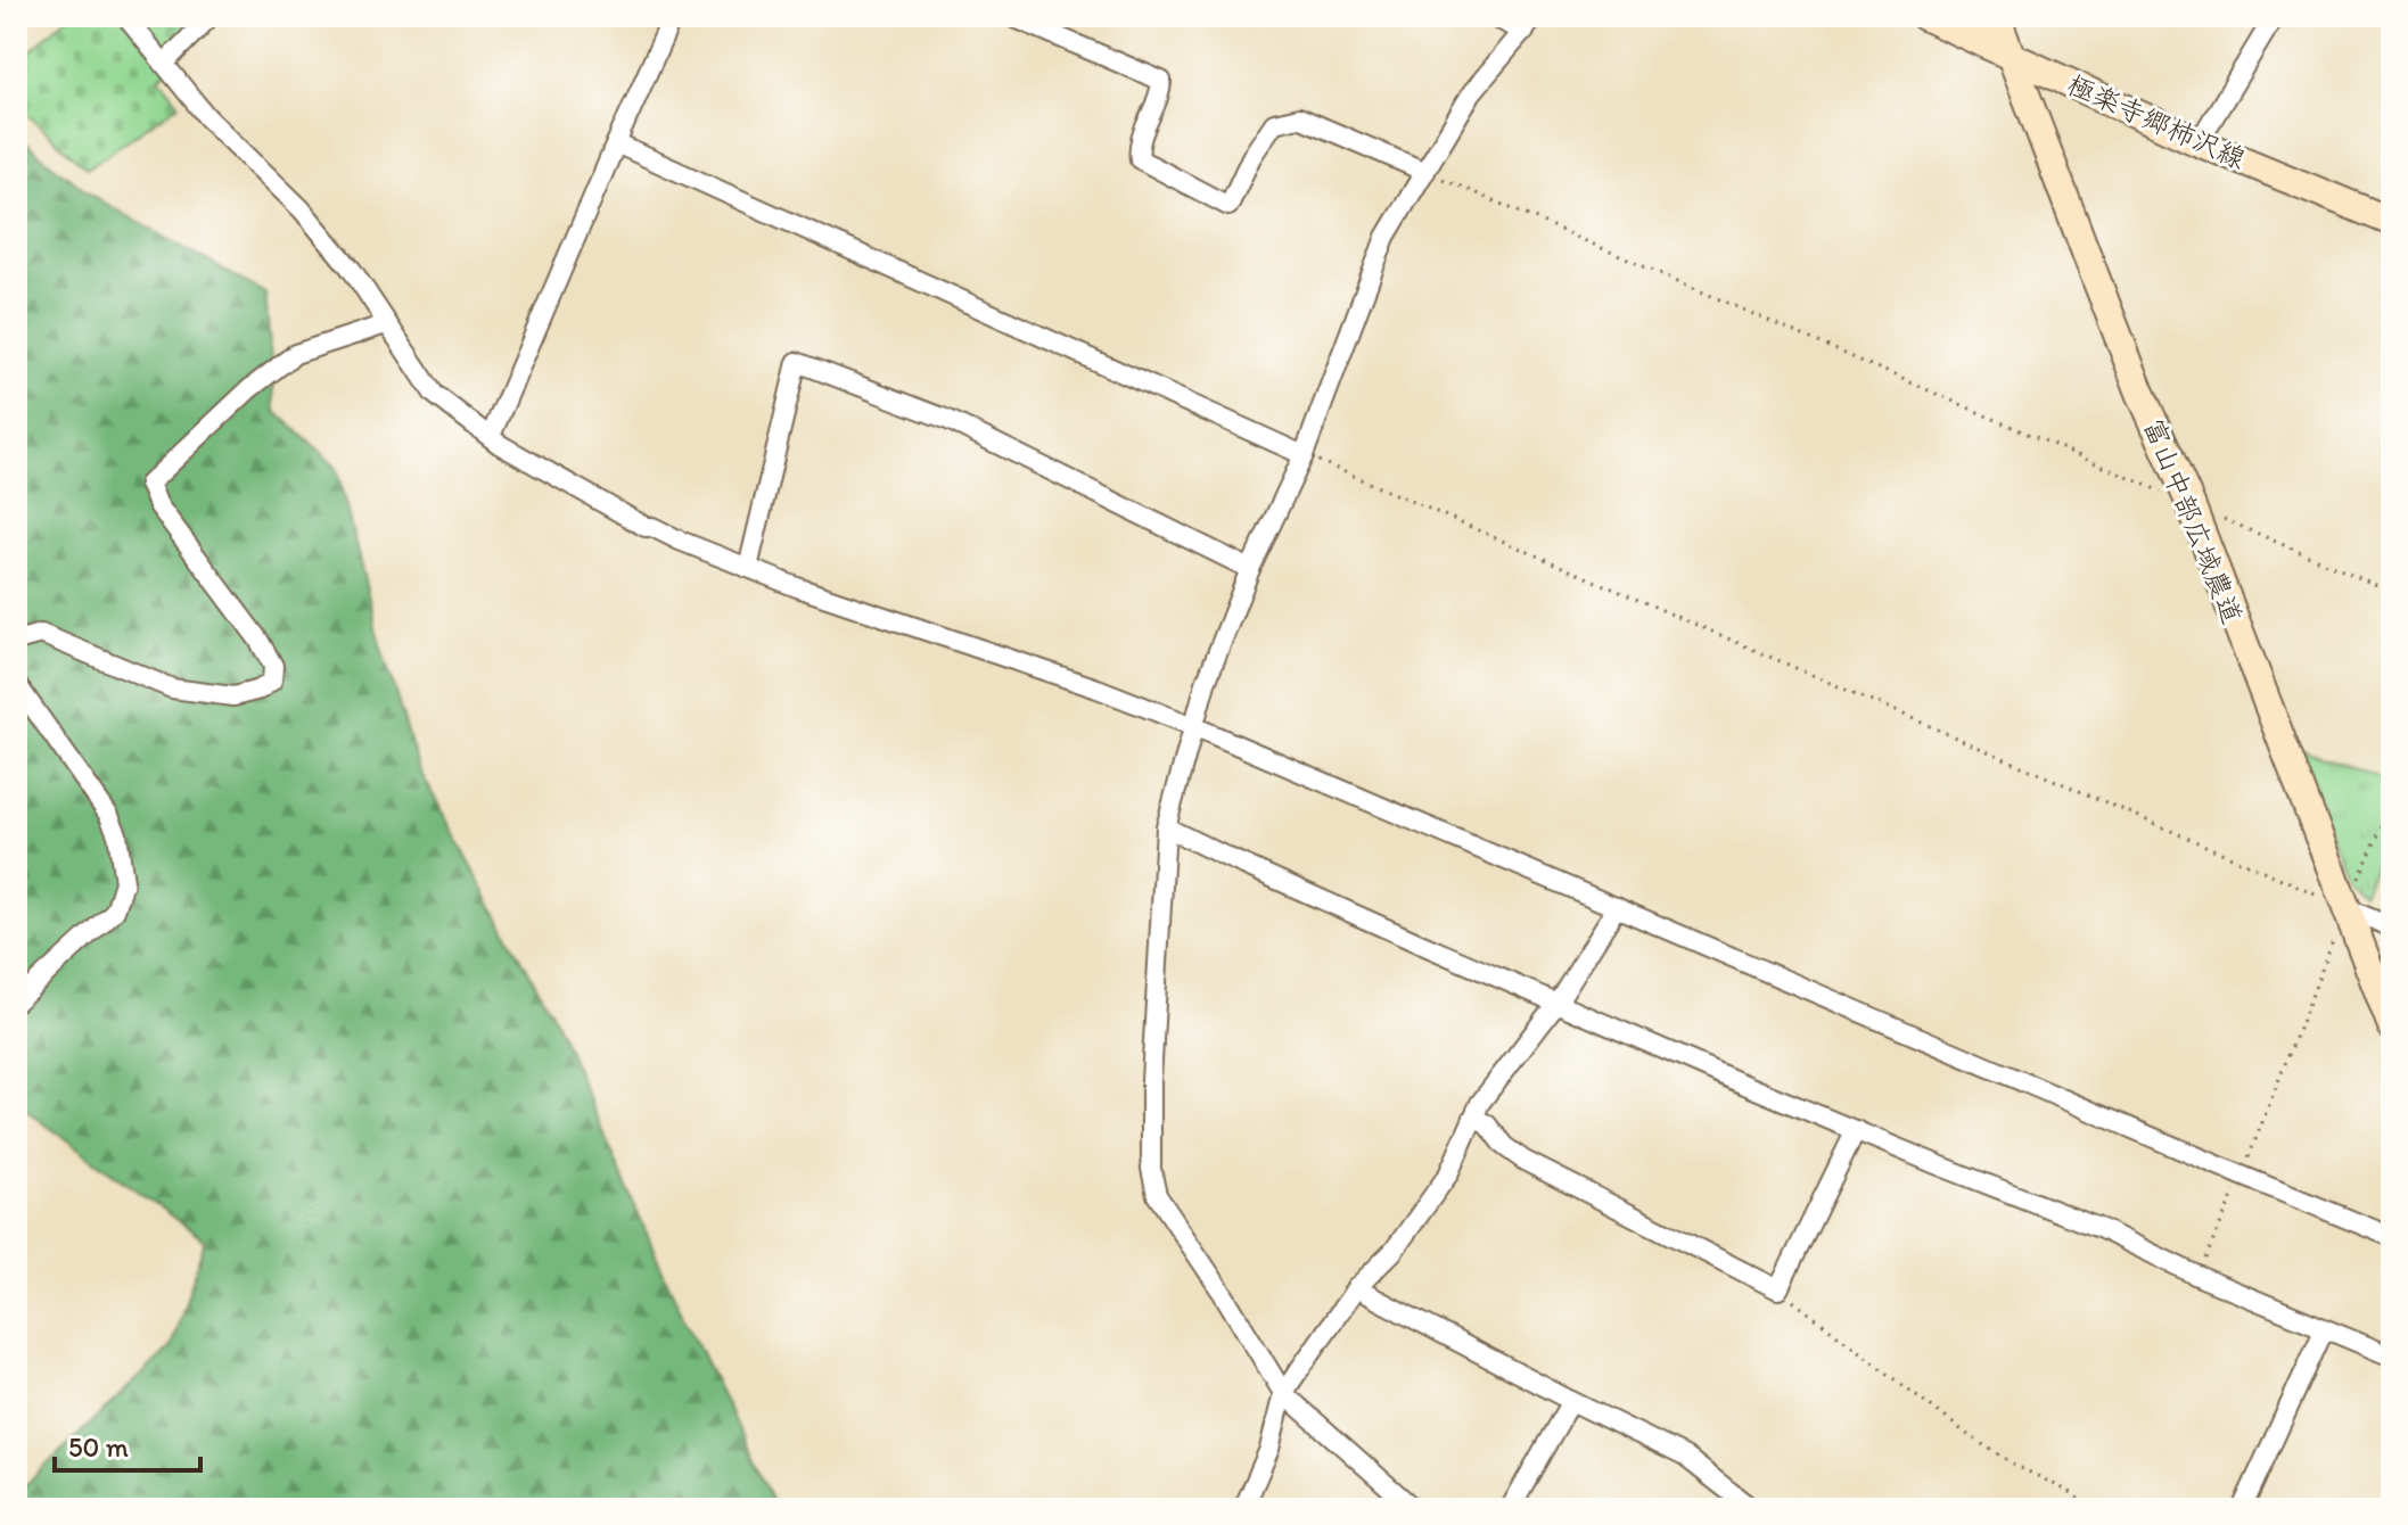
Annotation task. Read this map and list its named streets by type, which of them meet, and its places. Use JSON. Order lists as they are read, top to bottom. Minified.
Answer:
{"streets":{"street":["極楽寺郷柿沢線","富山中部広域農道"]},"crossings":[["極楽寺郷柿沢線","富山中部広域農道"]],"scale_bar":"50 m"}
